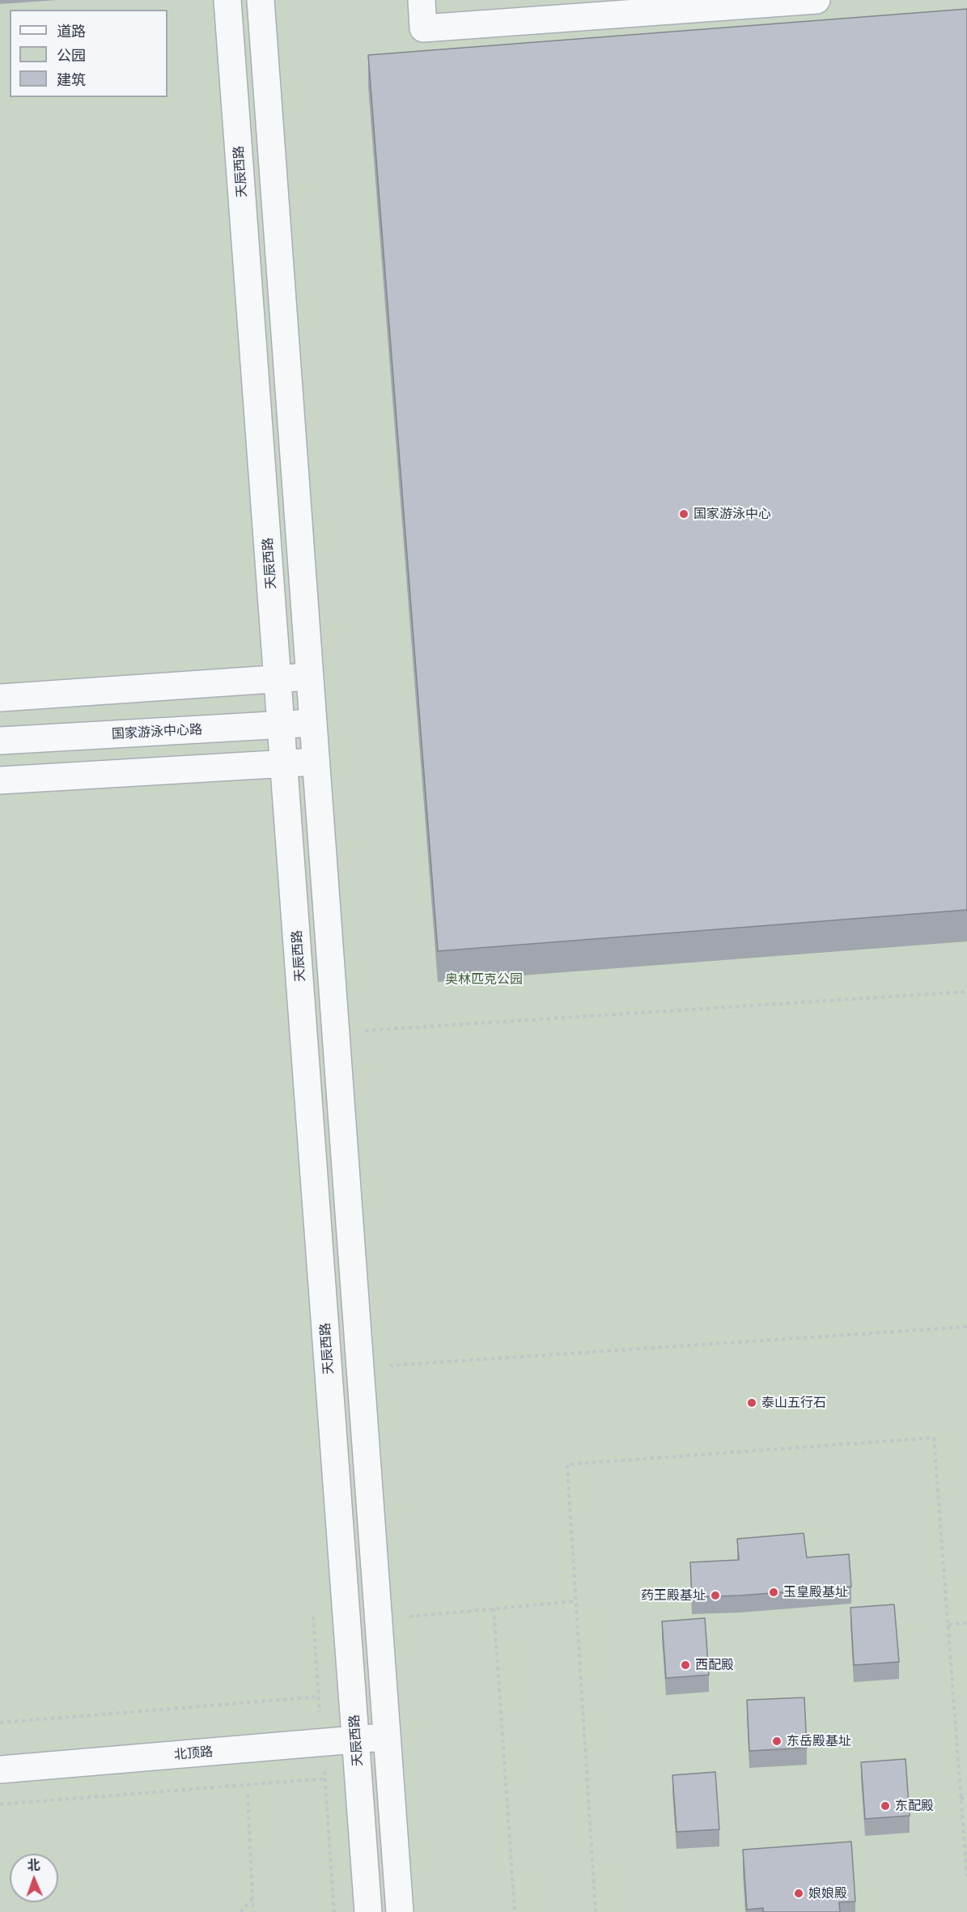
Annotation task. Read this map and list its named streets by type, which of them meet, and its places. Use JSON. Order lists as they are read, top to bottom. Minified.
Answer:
{"streets":{"street":["天辰西路","国家游泳中心路","北顶路"]},"crossings":[["天辰西路","国家游泳中心路"],["天辰西路","北顶路"]],"parks":["奥林匹克公园"],"places":["国家游泳中心","泰山五行石","玉皇殿基址","药王殿基址","西配殿","东岳殿基址","东配殿","娘娘殿"],"legend":["道路","公园","建筑"],"north":"top"}
